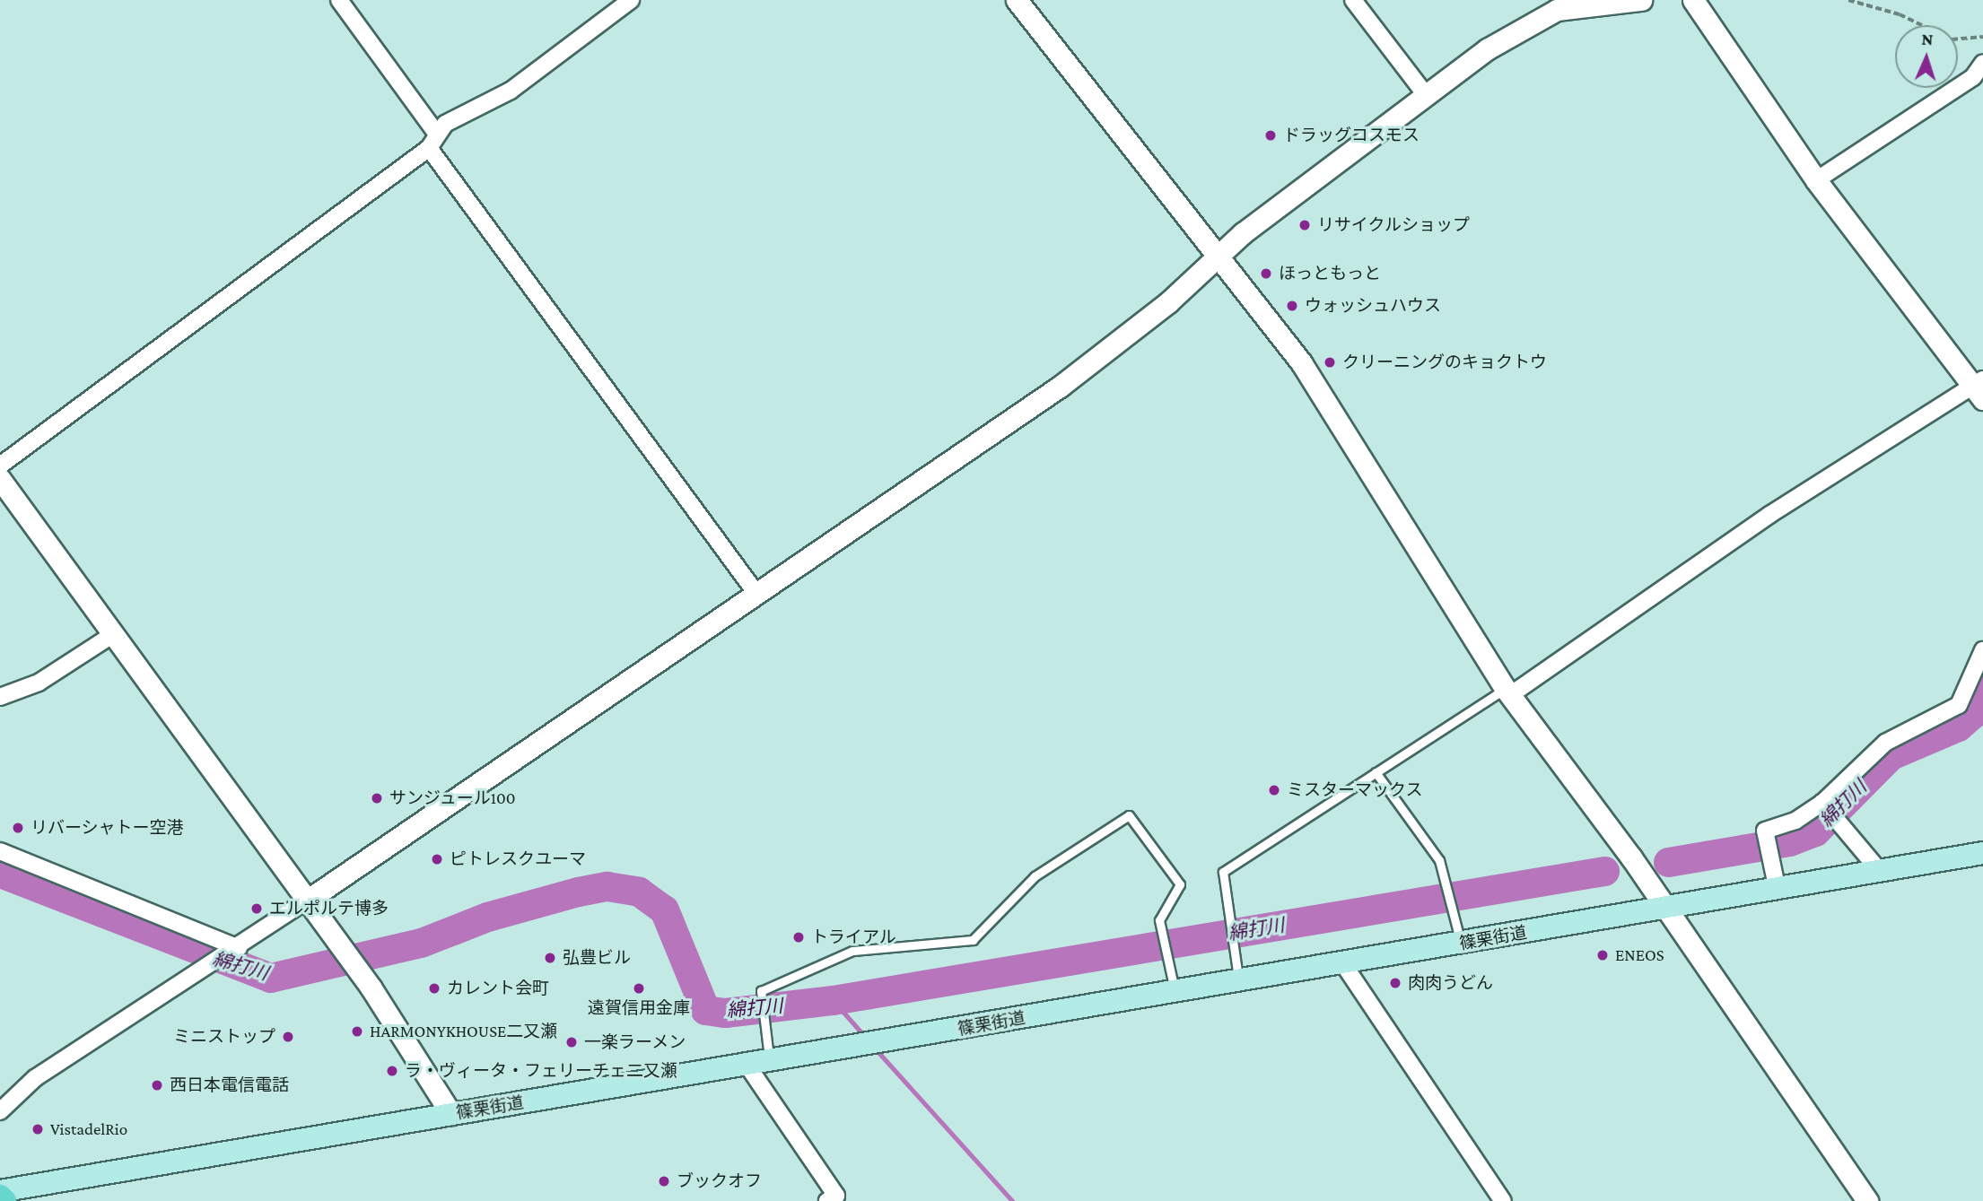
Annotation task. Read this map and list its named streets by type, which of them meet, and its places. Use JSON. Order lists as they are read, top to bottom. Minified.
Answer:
{"streets":{"main road":["篠栗街道"]},"water":["綿打川"],"places":["ドラッグコスモス","リサイクルショップ","ほっともっと","ウォッシュハウス","クリーニングのキョクトウ","ミスターマックス","サンジュール100","リバーシャトー空港","ピトレスクユーマ","エルポルテ博多","トライアル","ENEOS","弘豊ビル","肉肉うどん","カレント会町","遠賀信用金庫","HARMONYKHOUSE二又瀬","ミニストップ","一楽ラーメン","ラ・ヴィータ・フェリーチェ二又瀬","西日本電信電話","VistadelRio","ブックオフ"],"north":"top"}
